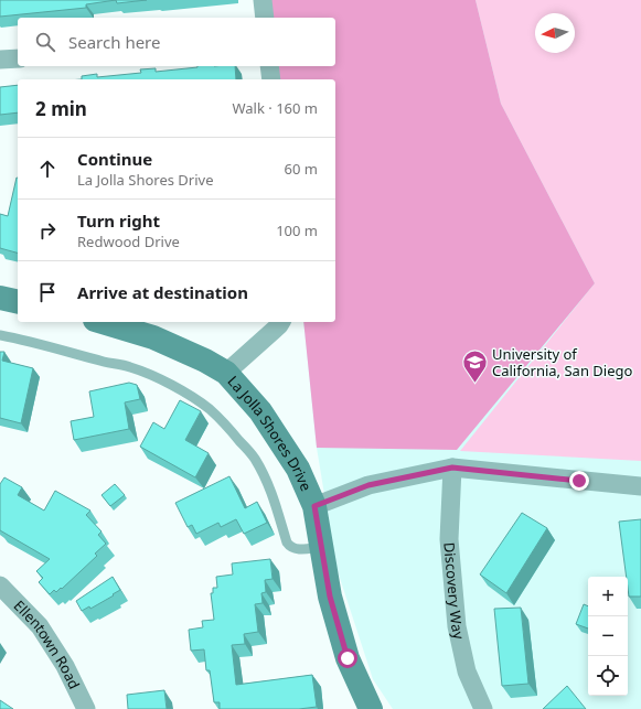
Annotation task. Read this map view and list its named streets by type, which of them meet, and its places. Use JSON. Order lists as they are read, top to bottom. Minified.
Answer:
{"streets":{"main road":["La Jolla Shores Drive"],"street":["Discovery Way","Ellentown Road"]},"places":{"school or university":["University of California, San Diego"]},"north":"left","page":{"search":"Search here","heading":["2 min","Walk · 160 m"],"list":[["Continue","La Jolla Shores Drive","60 m"],["Turn right","Redwood Drive","100 m"],"Arrive at destination"],"map_buttons":["+","−"]}}
